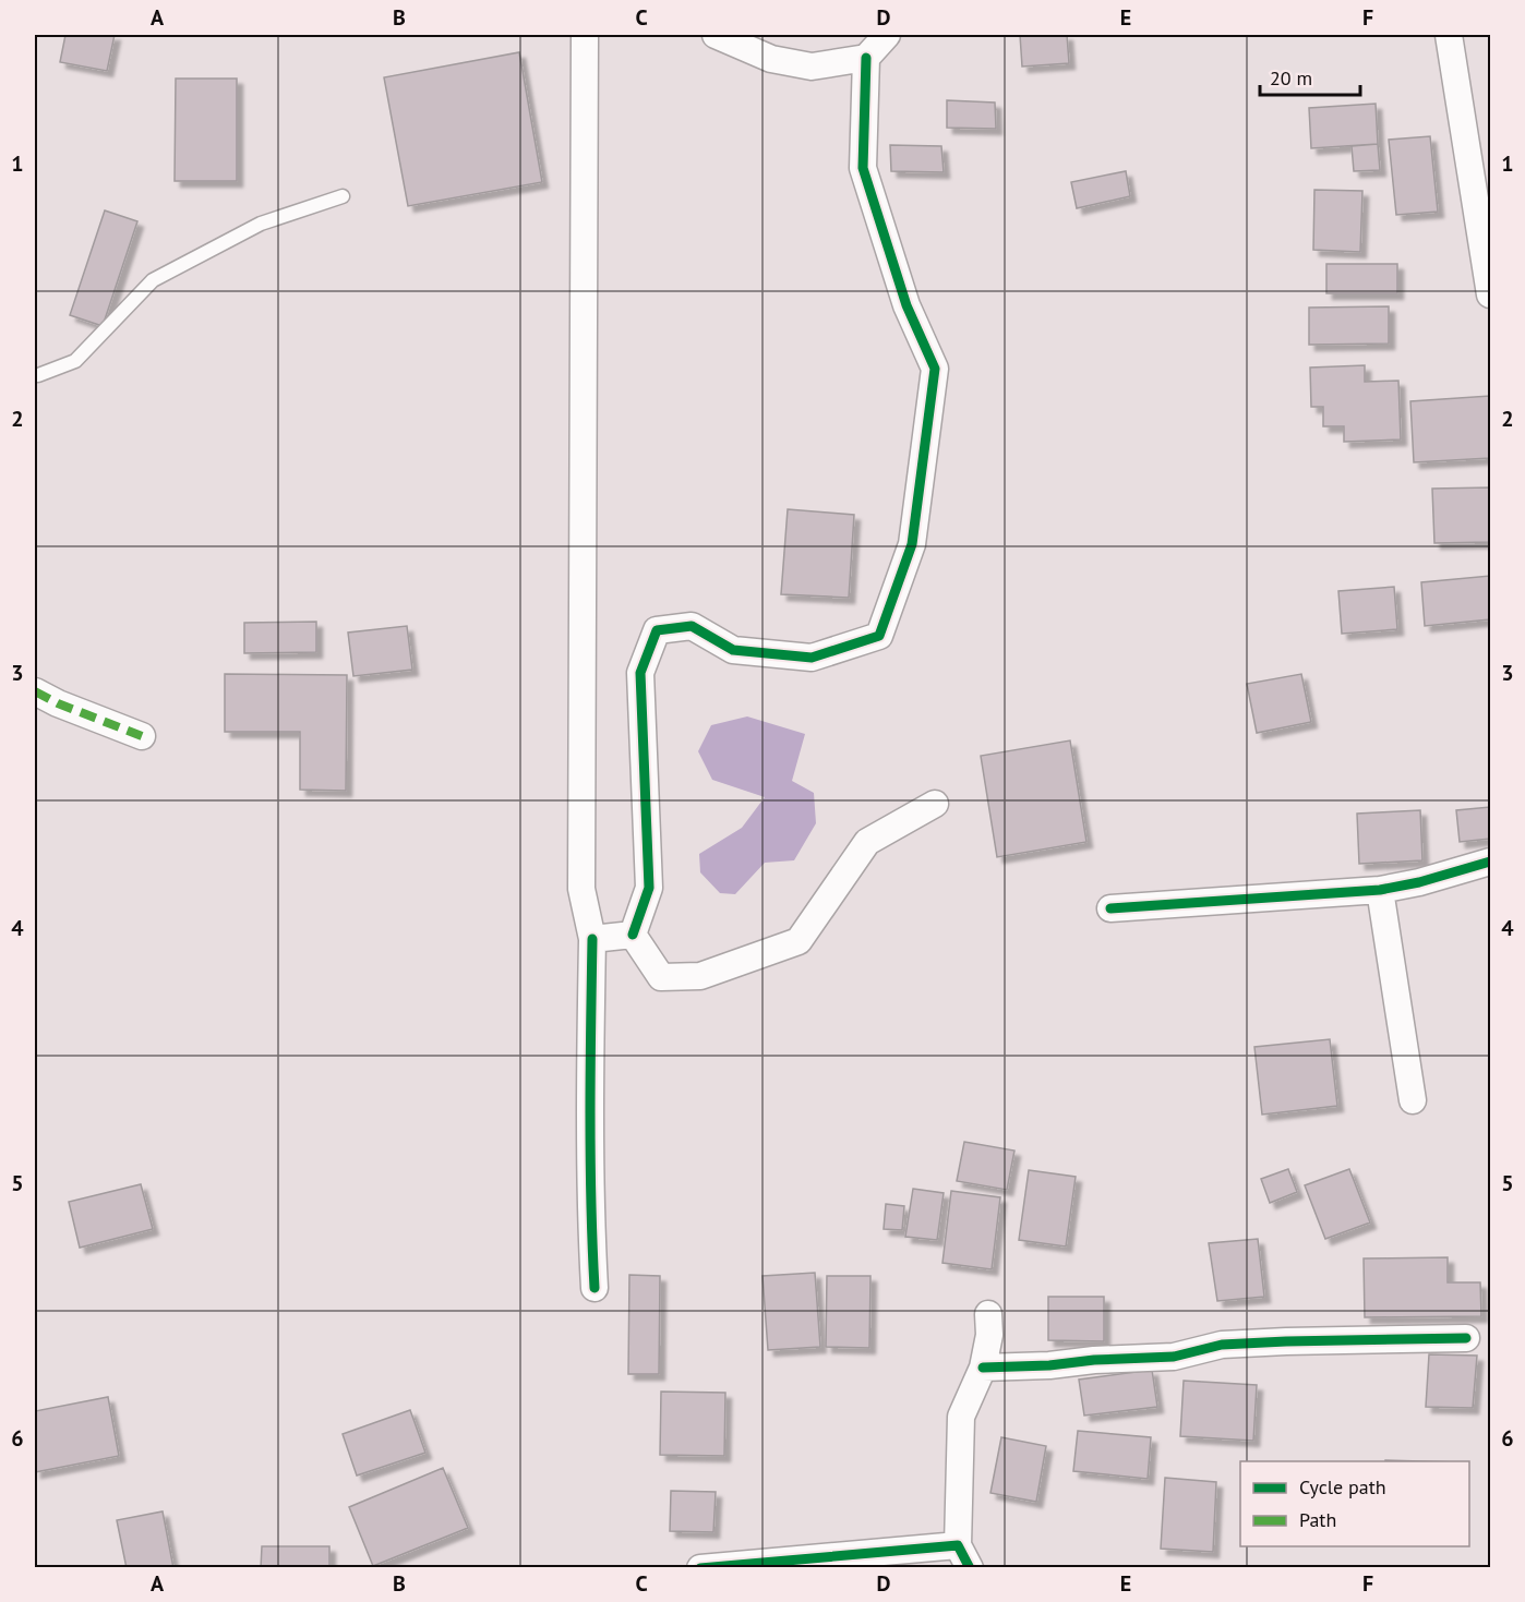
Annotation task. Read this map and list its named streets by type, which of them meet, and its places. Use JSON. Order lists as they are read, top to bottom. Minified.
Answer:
{"legend":["Cycle path","Path"],"scale_bar":"20 m","grid":{"columns":["A","B","C","D","E","F"],"rows":["1","2","3","4","5","6"]}}
